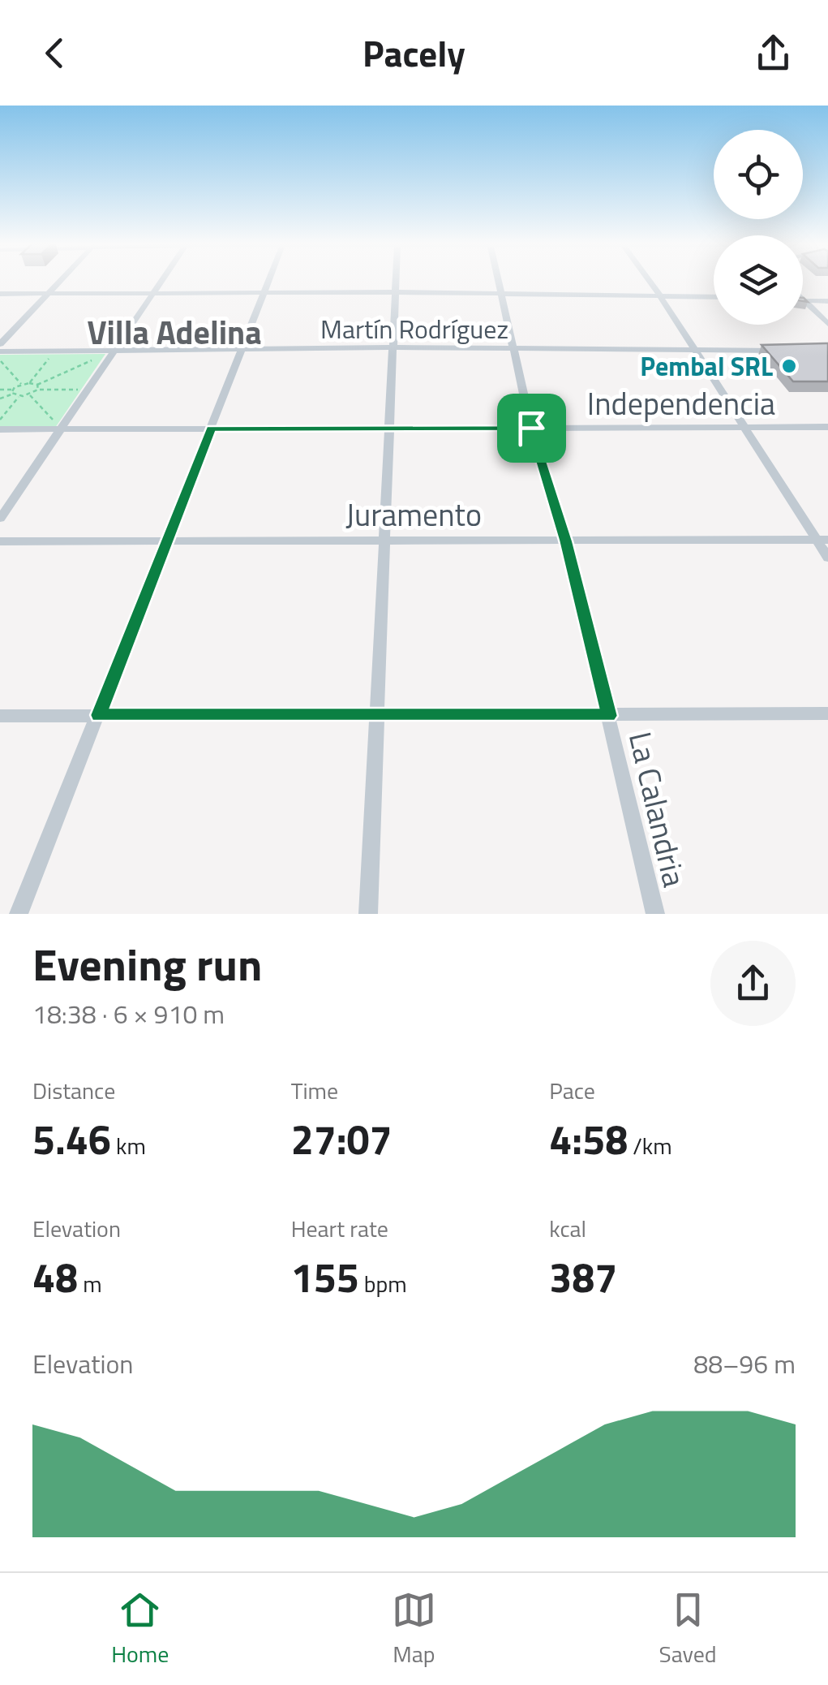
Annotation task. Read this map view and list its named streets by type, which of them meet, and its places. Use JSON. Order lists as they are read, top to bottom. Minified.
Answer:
{"streets":{"street":["Martín Rodríguez","Independencia","Juramento","La Calandria"]},"crossings":[["Martín Rodríguez","La Calandria"],["Independencia","La Calandria"],["Juramento","La Calandria"]],"districts":["Villa Adelina"],"places":["Pembal SRL"],"page":{"header":"Pacely","heading":["Evening run","18:38 · 6 × 910 m"],"stats":[["Distance","5.46 km"],["Time","27:07"],["Pace","4:58 /km"],["Elevation","48 m"],["Heart rate","155 bpm"],["kcal","387"]],"chart":["Elevation","88–96 m"],"tabs":["Home","Map","Saved"]}}
